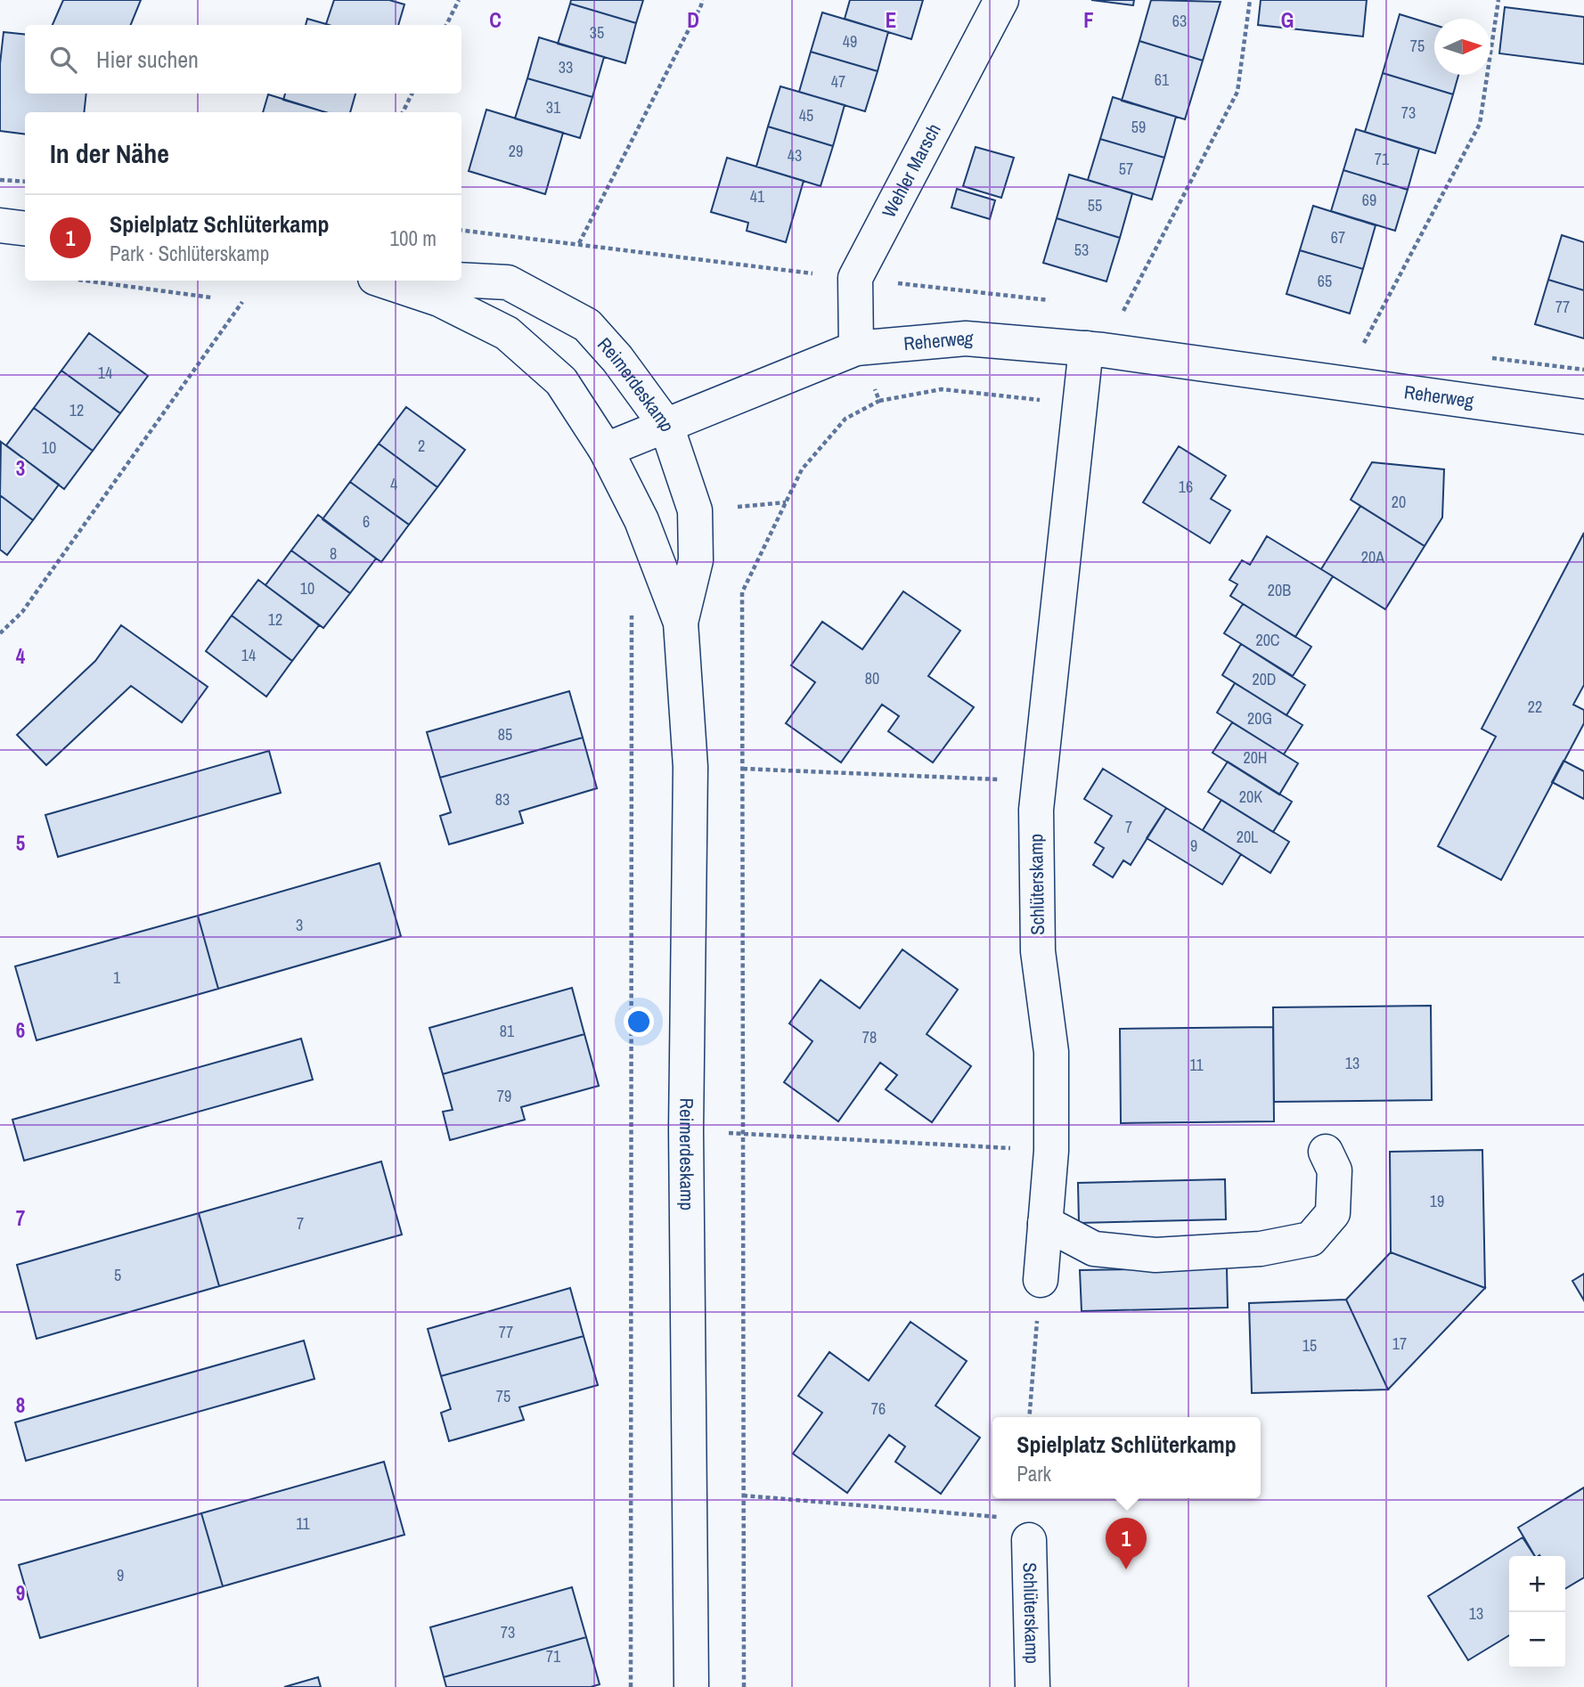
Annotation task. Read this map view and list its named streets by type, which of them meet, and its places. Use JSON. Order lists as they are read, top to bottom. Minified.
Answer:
{"streets":{"street":["Wehler Marsch","Reherweg","Reimerdeskamp","Schlüterskamp"]},"crossings":[["Wehler Marsch","Reherweg"],["Reherweg","Reimerdeskamp"],["Reherweg","Schlüterskamp"]],"house_numbers":["63","35","49","75","33","61","47","31","73","45","59","29","43","71","57","41","69","55","67","53","65","77","14","12","2","10","4","16","20","6","8","20A","10","20B","12","20C","14","80","20D","22","20G","85","20H","20K","83","7","20L","9","3","1","81","78","13","11","79","19","7","5","77","17","15","75","76","11","9","13","73","71"],"north":"right","page":{"search":"Hier suchen","heading":"In der Nähe","list":[{"mark":"1","name":"Spielplatz Schlüterkamp","note":"Park · Schlüterskamp","value":"100 m"}],"popup":["Spielplatz Schlüterkamp","Park"],"pins":"1","map_buttons":["+","−"]},"grid":{"columns":["C","D","E","F","G"],"rows":["3","4","5","6","7","8","9"]}}
